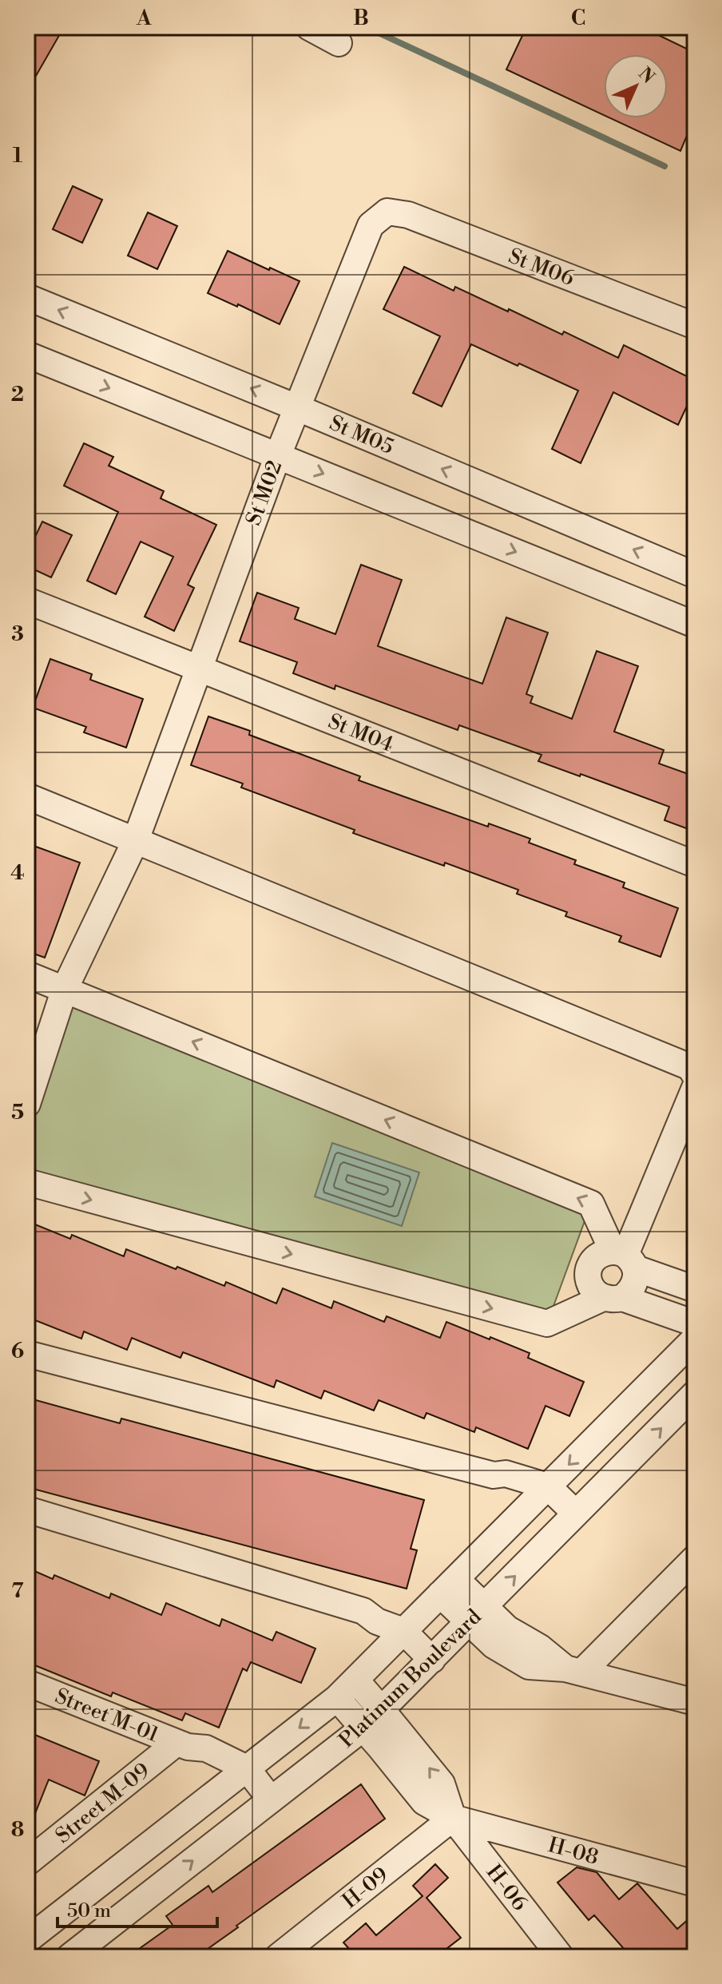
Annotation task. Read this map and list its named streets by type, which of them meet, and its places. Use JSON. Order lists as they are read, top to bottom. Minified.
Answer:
{"streets":{"street":["St M06","St M05","St M02","St M04","Platinum Boulevard","Street M-01","Street M-09","H-08","H-09","H-06"]},"crossings":[["St M06","St M02"],["St M05","St M02"],["St M02","St M04"],["Platinum Boulevard","Street M-01"],["Street M-01","Street M-09"],["H-08","H-09"],["H-08","H-06"],["H-09","H-06"]],"scale_bar":"50 m","north":"top right","grid":{"columns":["A","B","C"],"rows":["1","2","3","4","5","6","7","8"]}}
